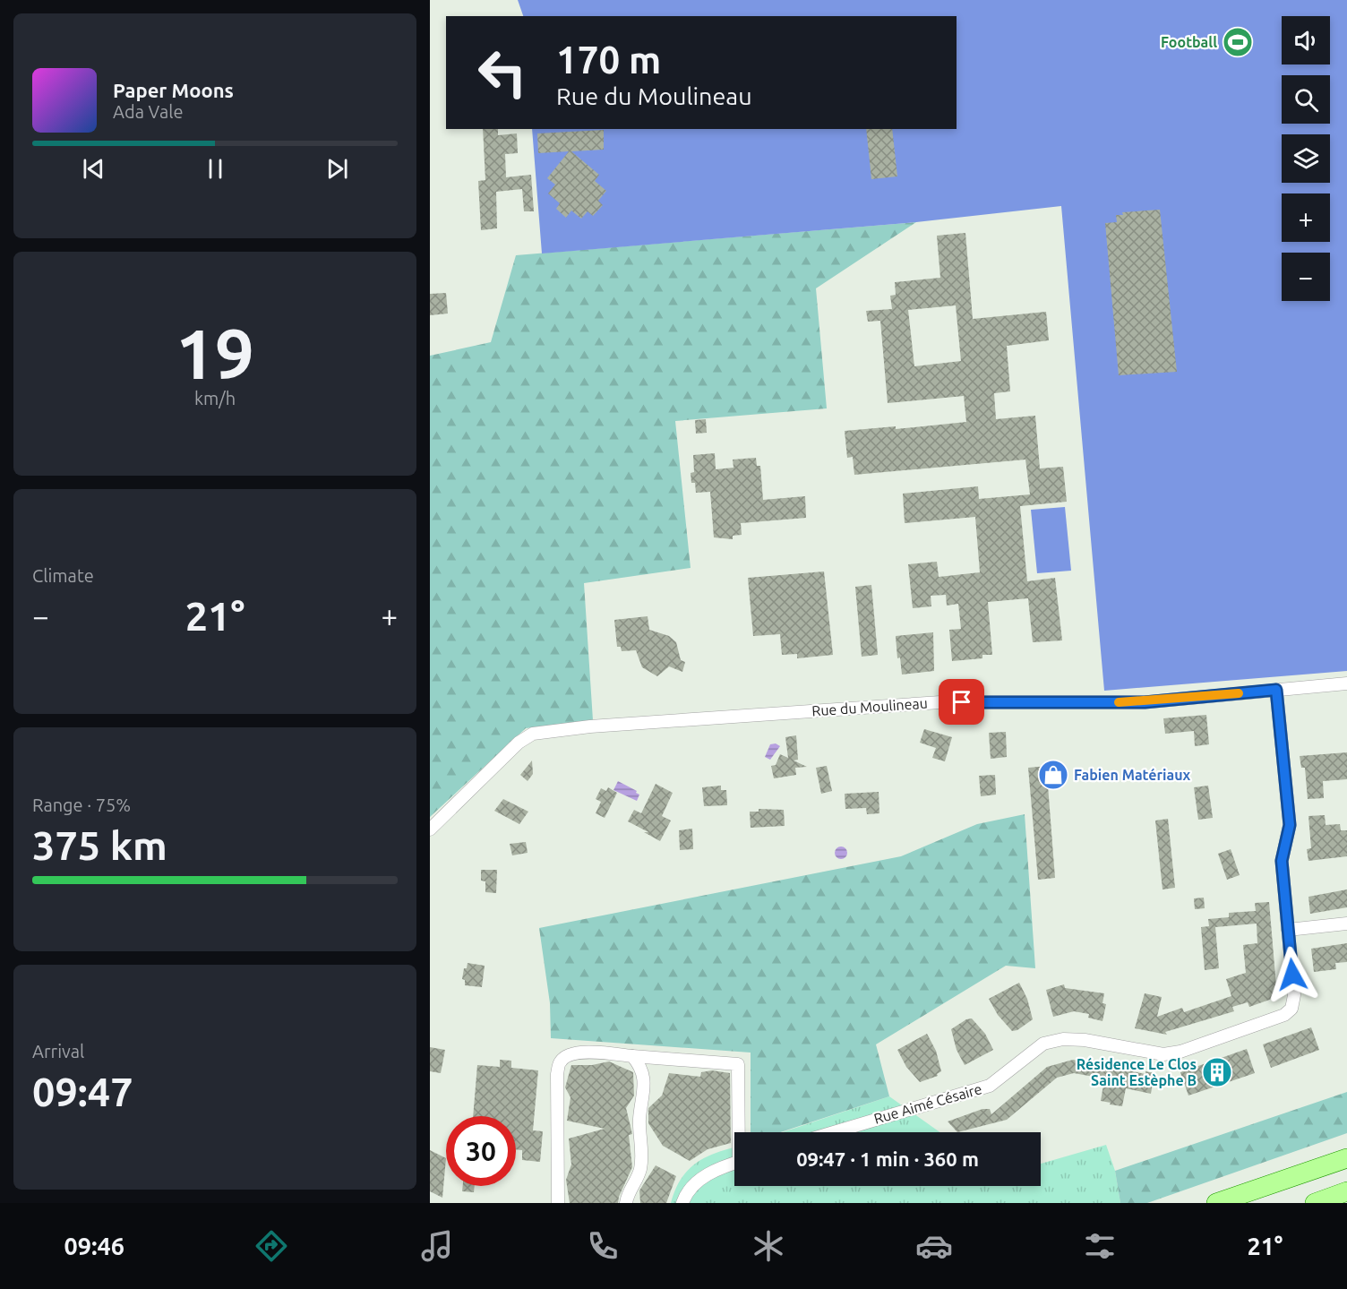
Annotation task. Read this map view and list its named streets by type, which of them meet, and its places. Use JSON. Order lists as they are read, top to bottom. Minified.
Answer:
{"streets":{"street":["Rue du Moulineau","Rue Aimé Césaire"]},"crossings":[["Rue du Moulineau","Rue Aimé Césaire"]],"places":{"sports":["Football"],"shop":["Fabien Matériaux"],"building":["Résidence Le Clos Saint Estèphe B"]},"page":{"map_buttons":["+","−"],"turn":["170 m","Rue du Moulineau"],"song":["Paper Moons","Ada Vale"],"tile":[["19","km/h"],"Climate",["Range · 75%","375 km"],["Arrival","09:47"]],"heat":["−","21°","+"],"limit":"30","trip":"09:47 · 1 min · 360 m","tabs":["09:46","21°"]}}
